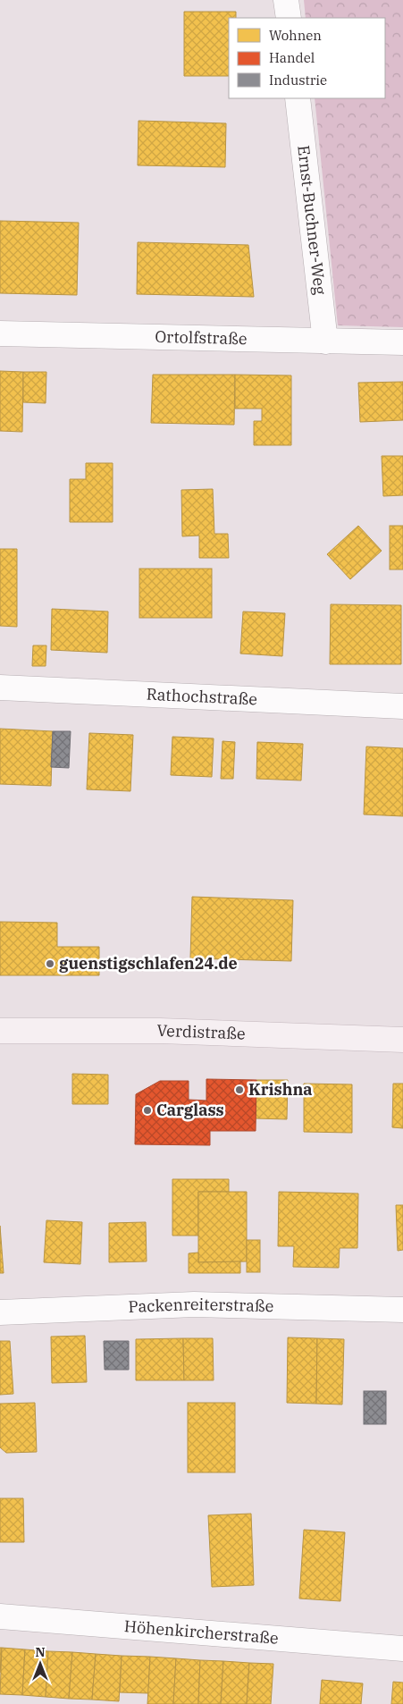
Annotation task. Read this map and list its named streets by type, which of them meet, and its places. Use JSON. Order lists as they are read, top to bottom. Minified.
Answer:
{"streets":{"main road":["Verdistraße"],"street":["Ernst-Buchner-Weg","Ortolfstraße","Rathochstraße","Packenreiterstraße","Höhenkircherstraße"]},"crossings":[["Ernst-Buchner-Weg","Ortolfstraße"]],"places":["guenstigschlafen24.de","Krishna","Carglass"],"legend":["Wohnen","Handel","Industrie"],"north":"top"}
